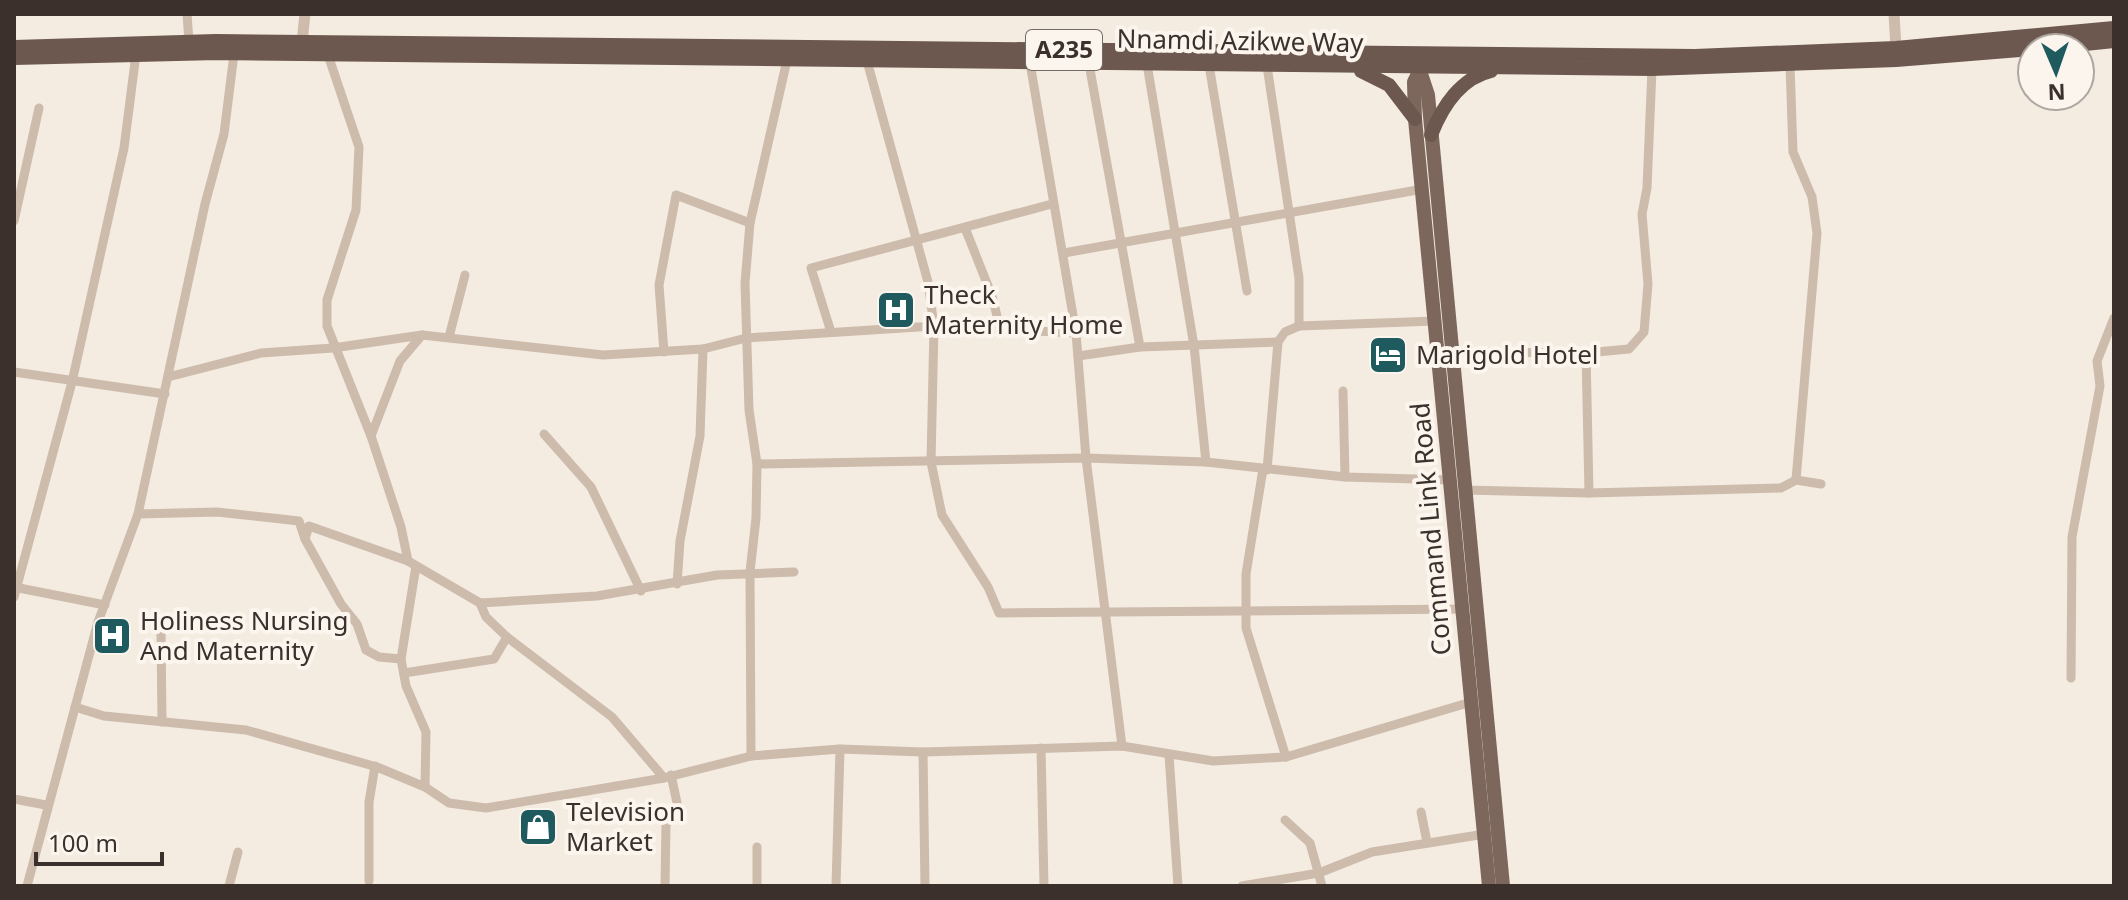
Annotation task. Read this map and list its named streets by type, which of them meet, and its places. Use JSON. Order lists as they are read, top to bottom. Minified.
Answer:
{"streets":{"highway":["Nnamdi Azikwe Way","A235"],"main road":["Command Link Road"]},"crossings":[["Nnamdi Azikwe Way","Command Link Road"]],"places":{"hospital":["Theck Maternity Home","Holiness Nursing And Maternity"],"hotel":["Marigold Hotel"],"shop":["Television Market"]},"scale_bar":"100 m","north":"bottom"}
